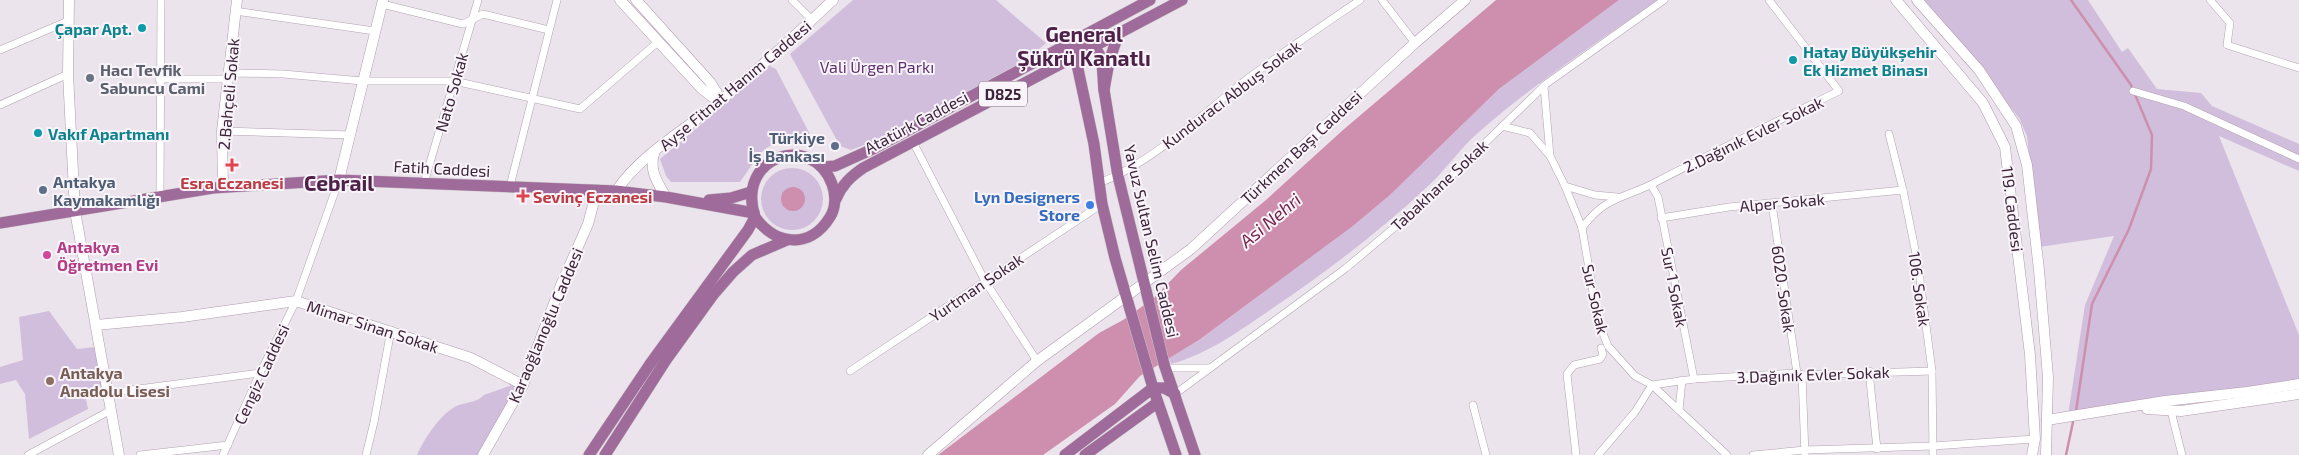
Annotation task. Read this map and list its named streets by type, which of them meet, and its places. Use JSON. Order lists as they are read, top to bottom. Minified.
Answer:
{"streets":{"main road":["D825","Atatürk Caddesi","Fatih Caddesi","Yavuz Sultan Selim Caddesi"],"street":["Ayşe Fitnat Hanım Caddesi","Nato Sokak","2.Bahçeli Sokak","Kunduracı Abbuş Sokak","2.Dağınık Evler Sokak","Türkmen Başı Caddesi","Tabakhane Sokak","Alper Sokak","119. Caddesi","Yurtman Sokak","Sur 1 Sokak","6020. Sokak","106. Sokak","Sur Sokak","Karaoğlanoğlu Caddesi","Mimar Sinan Sokak","Cengiz Caddesi","3.Dağınık Evler Sokak"]},"crossings":[["Ayşe Fitnat Hanım Caddesi","Fatih Caddesi"],["Nato Sokak","Fatih Caddesi"],["2.Bahçeli Sokak","Fatih Caddesi"],["Kunduracı Abbuş Sokak","Yavuz Sultan Selim Caddesi"],["Atatürk Caddesi","Fatih Caddesi"],["Atatürk Caddesi","Yavuz Sultan Selim Caddesi"],["2.Dağınık Evler Sokak","Sur 1 Sokak"],["2.Dağınık Evler Sokak","Sur Sokak"],["Türkmen Başı Caddesi","Yavuz Sultan Selim Caddesi"],["Fatih Caddesi","Karaoğlanoğlu Caddesi"],["Fatih Caddesi","Cengiz Caddesi"],["Tabakhane Sokak","Yavuz Sultan Selim Caddesi"],["Tabakhane Sokak","Sur Sokak"],["Alper Sokak","Sur 1 Sokak"],["Alper Sokak","6020. Sokak"],["Alper Sokak","106. Sokak"],["Yavuz Sultan Selim Caddesi","Yurtman Sokak"],["Sur 1 Sokak","3.Dağınık Evler Sokak"],["6020. Sokak","3.Dağınık Evler Sokak"],["106. Sokak","3.Dağınık Evler Sokak"],["Karaoğlanoğlu Caddesi","Mimar Sinan Sokak"],["Mimar Sinan Sokak","Cengiz Caddesi"]],"districts":["General Şükrü Kanatlı","Cebrail"],"water":["Asi Nehri"],"parks":["Vali Ürgen Parkı"],"places":{"other":["Çapar Apt.","Hatay Büyükşehir Ek Hizmet Binası","Hacı Tevfik Sabuncu Cami","Vakıf Apartmanı","Türkiye İş Bankası","Antakya Kaymakamlığı","Lyn Designers Store","Antakya Öğretmen Evi","Antakya Anadolu Lisesi"],"health":["Esra Eczanesi","Sevinç Eczanesi"]}}
